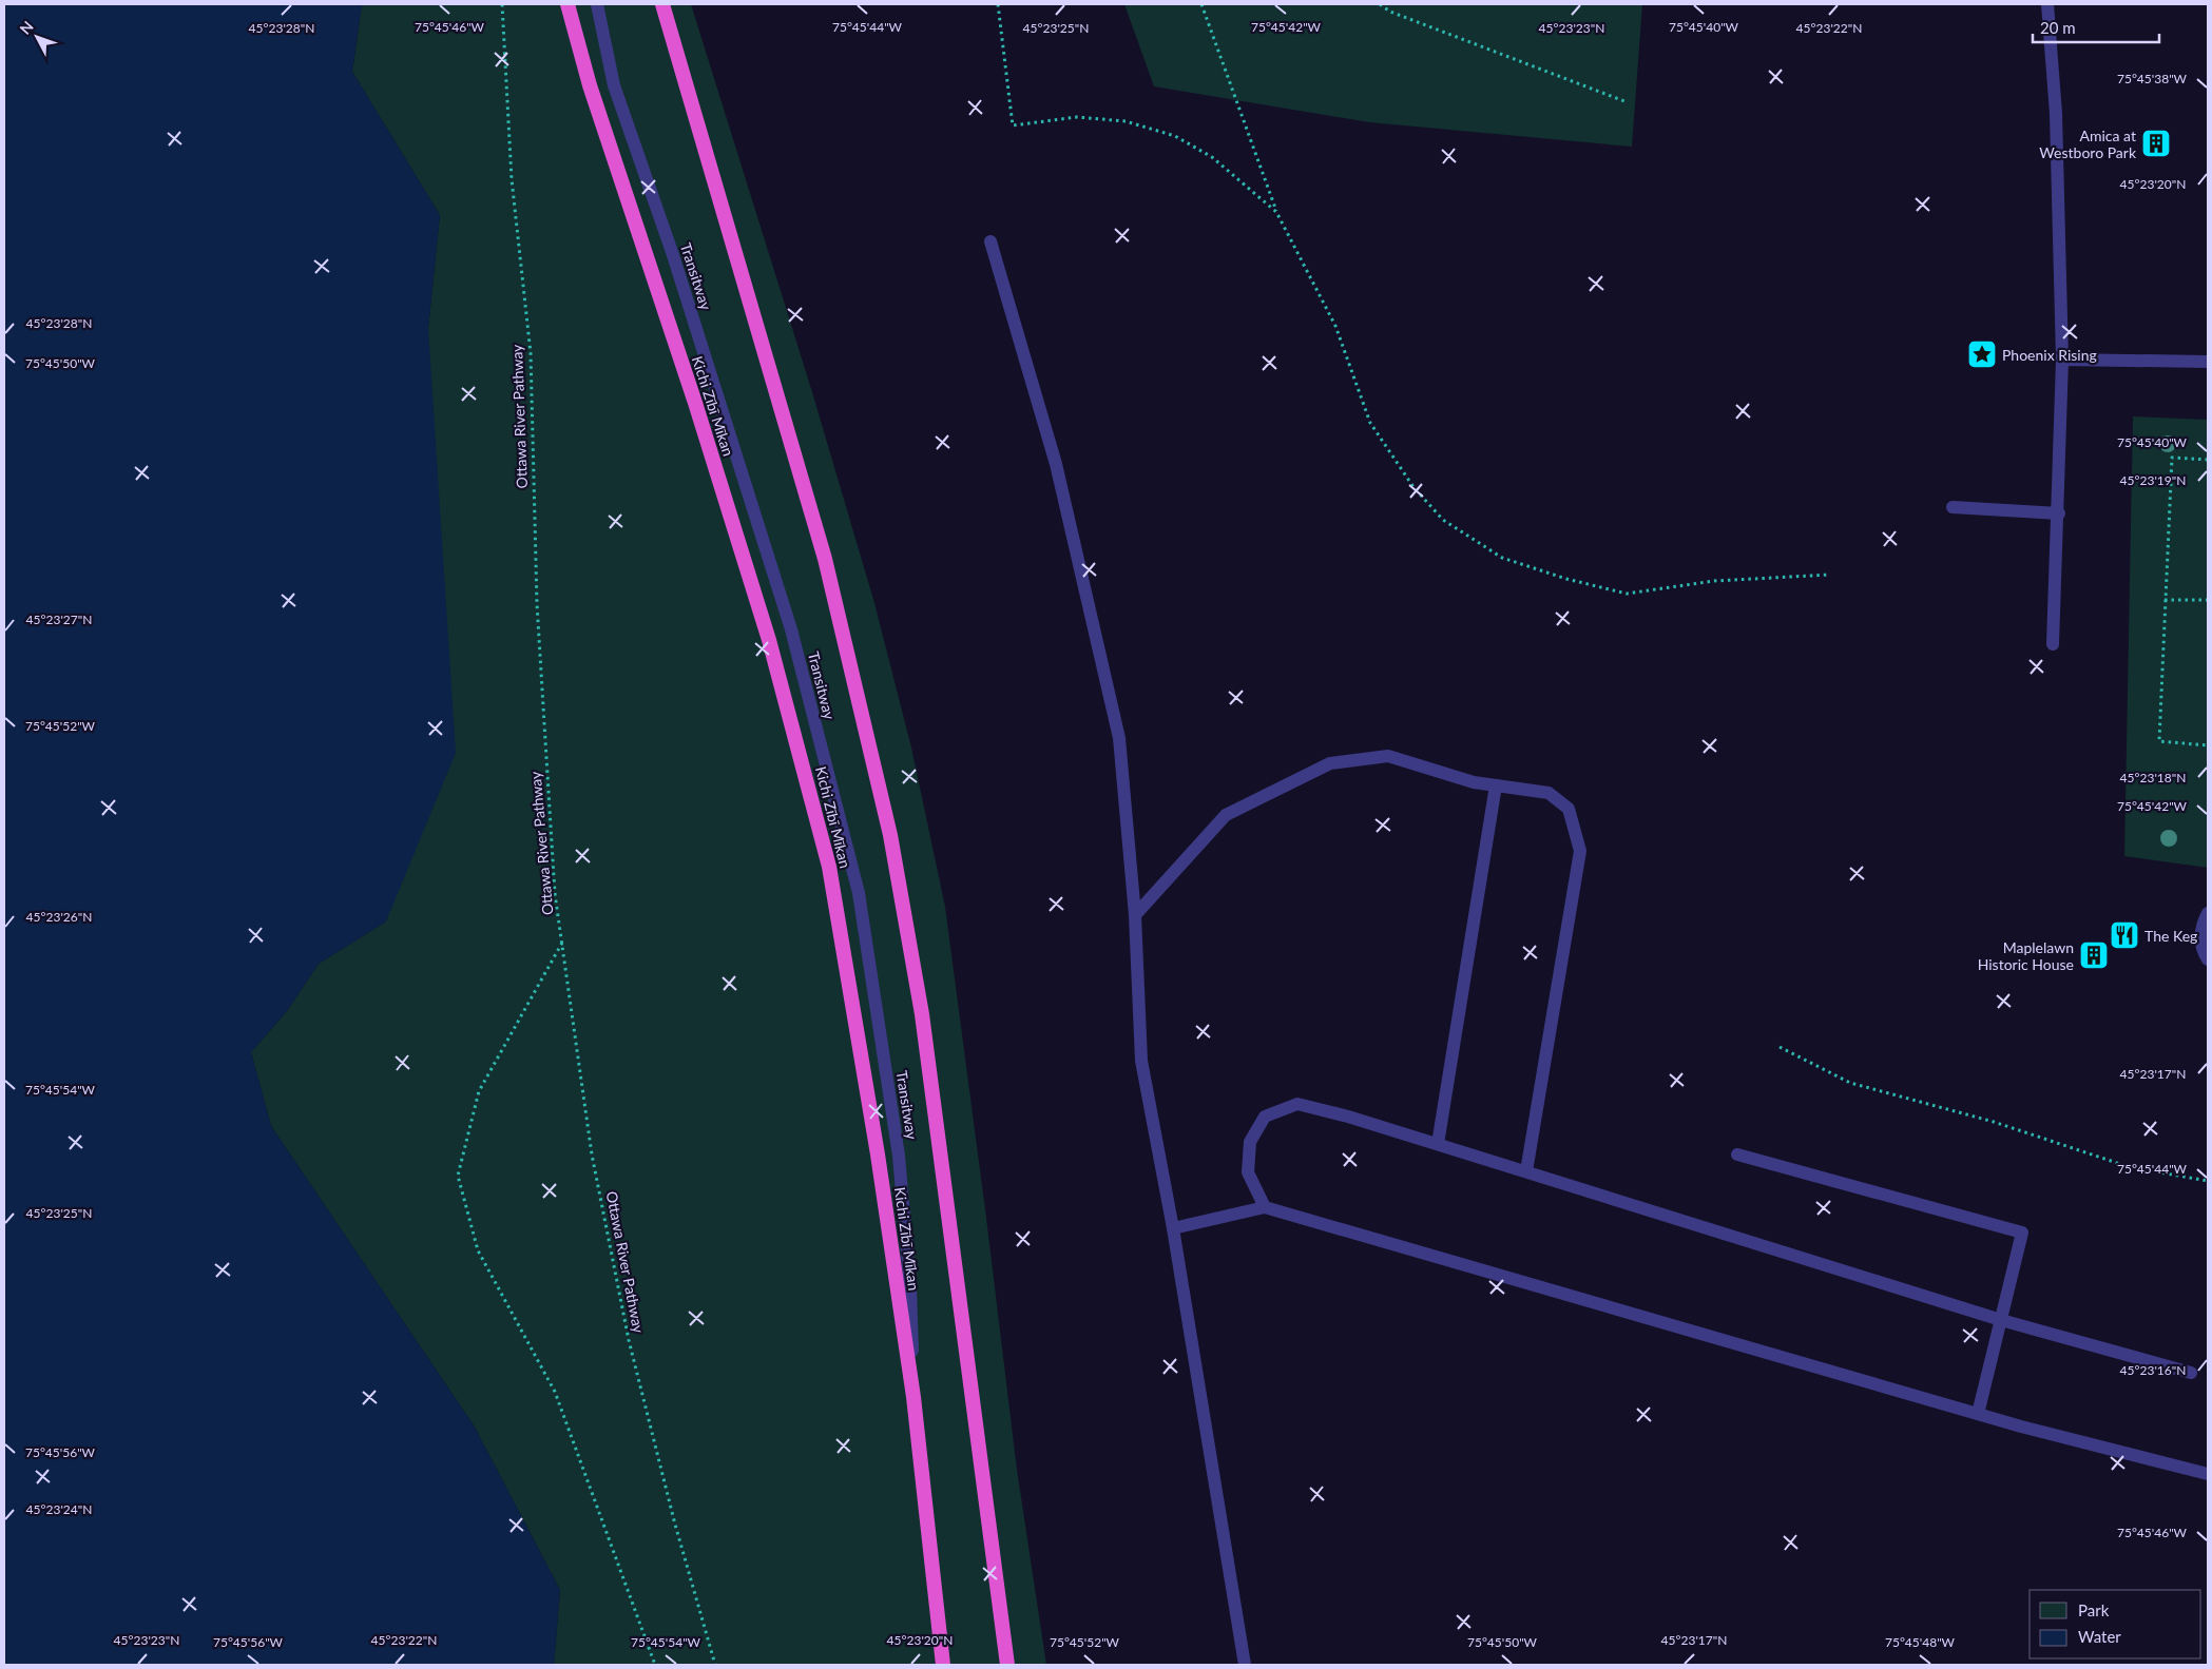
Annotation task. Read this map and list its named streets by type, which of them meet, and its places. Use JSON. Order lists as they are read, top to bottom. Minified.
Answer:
{"streets":{"highway":["Kichi Zībī Mīkan"],"lane":["Transitway"],"path":["Ottawa River Pathway"]},"crossings":[["Transitway","Kichi Zībī Mīkan"]],"places":{"building":["Amica at Westboro Park","Maplelawn Historic House"],"place":["Phoenix Rising"],"restaurant":["The Keg"]},"legend":["Park","Water"],"scale_bar":"20 m","north":"top left","coordinates":["75°45'44\"W","75°45'46\"W","75°45'42\"W","75°45'40\"W","45°23'28\"N","45°23'25\"N","45°23'23\"N","45°23'22\"N","75°45'38\"W","45°23'20\"N","75°45'50\"W","45°23'19\"N","45°23'27\"N","75°45'52\"W","45°23'18\"N","45°23'26\"N","45°23'17\"N","75°45'54\"W","45°23'16\"N","75°45'56\"W","45°23'24\"N","75°45'48\"W"]}
